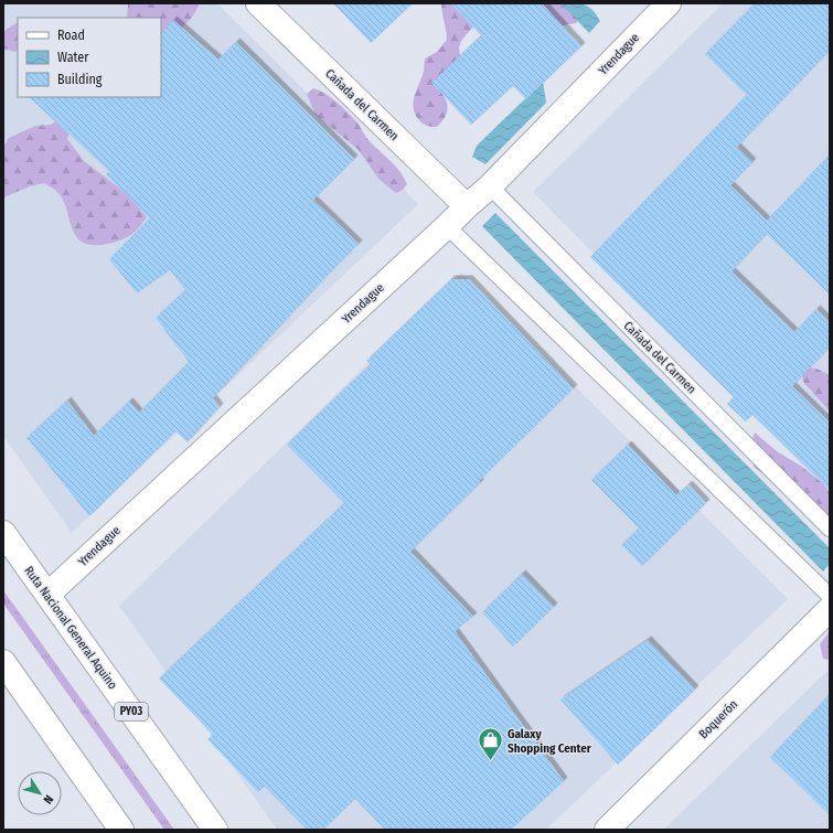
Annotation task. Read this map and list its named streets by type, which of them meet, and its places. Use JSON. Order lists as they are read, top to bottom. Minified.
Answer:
{"streets":{"main road":["Yrendague","Cañada del Carmen","Ruta Nacional General Aquino","PY03","Boquerón"]},"crossings":[["Yrendague","Cañada del Carmen"],["Yrendague","Ruta Nacional General Aquino"]],"places":{"shop":["Galaxy Shopping Center"]},"legend":["Road","Water","Building"],"north":"bottom right"}
